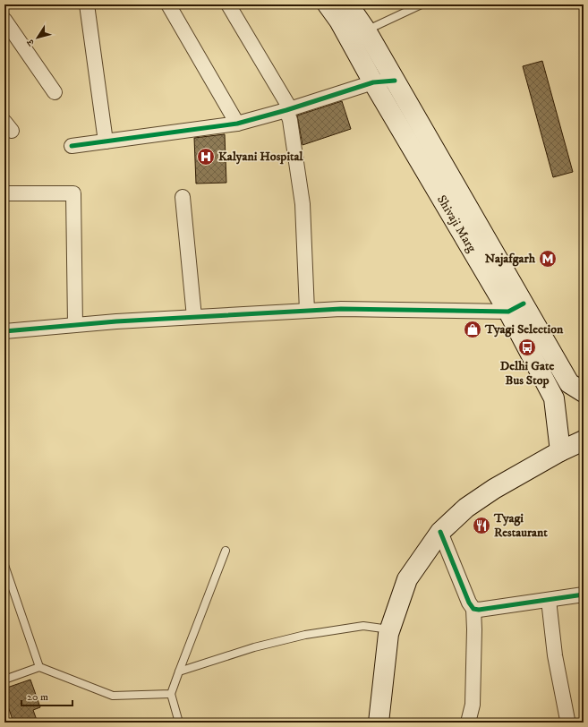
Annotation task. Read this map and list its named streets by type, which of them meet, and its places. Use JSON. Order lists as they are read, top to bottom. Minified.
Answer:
{"streets":{"main road":["Shivaji Marg"]},"places":{"hospital":["Kalyani Hospital"],"metro station":["Najafgarh"],"shop":["Tyagi Selection"],"bus stop":["Delhi Gate Bus Stop"],"restaurant":["Tyagi Restaurant"]},"scale_bar":"20 m","north":"bottom left"}
